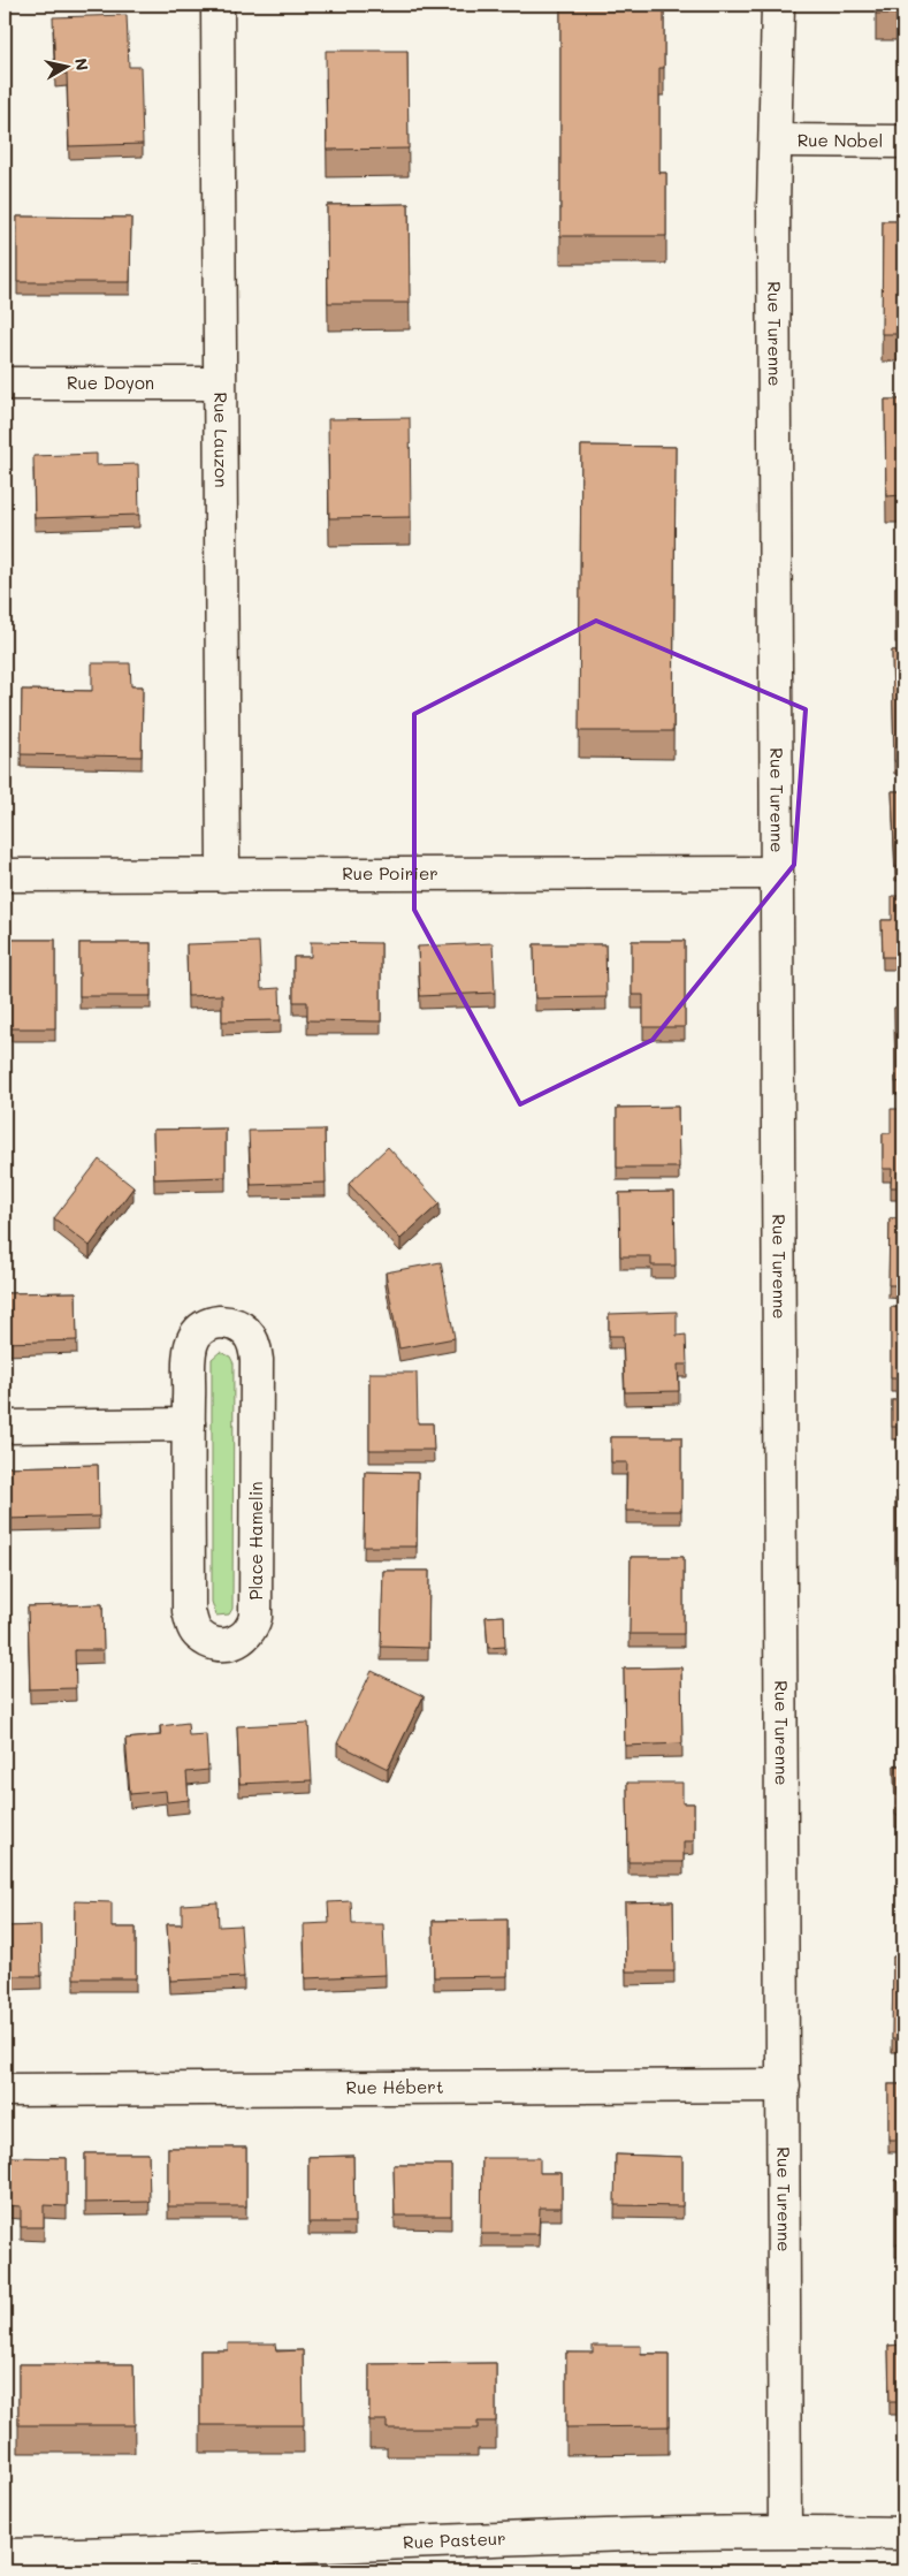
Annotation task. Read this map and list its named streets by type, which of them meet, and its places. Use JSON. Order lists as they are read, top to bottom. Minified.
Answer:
{"streets":{"street":["Rue Nobel","Rue Turenne","Rue Doyon","Rue Lauzon","Rue Poirier","Place Hamelin","Rue Hébert","Rue Pasteur"]},"crossings":[["Rue Nobel","Rue Turenne"],["Rue Turenne","Rue Poirier"],["Rue Turenne","Rue Hébert"],["Rue Turenne","Rue Pasteur"],["Rue Doyon","Rue Lauzon"],["Rue Lauzon","Rue Poirier"]],"north":"right"}
